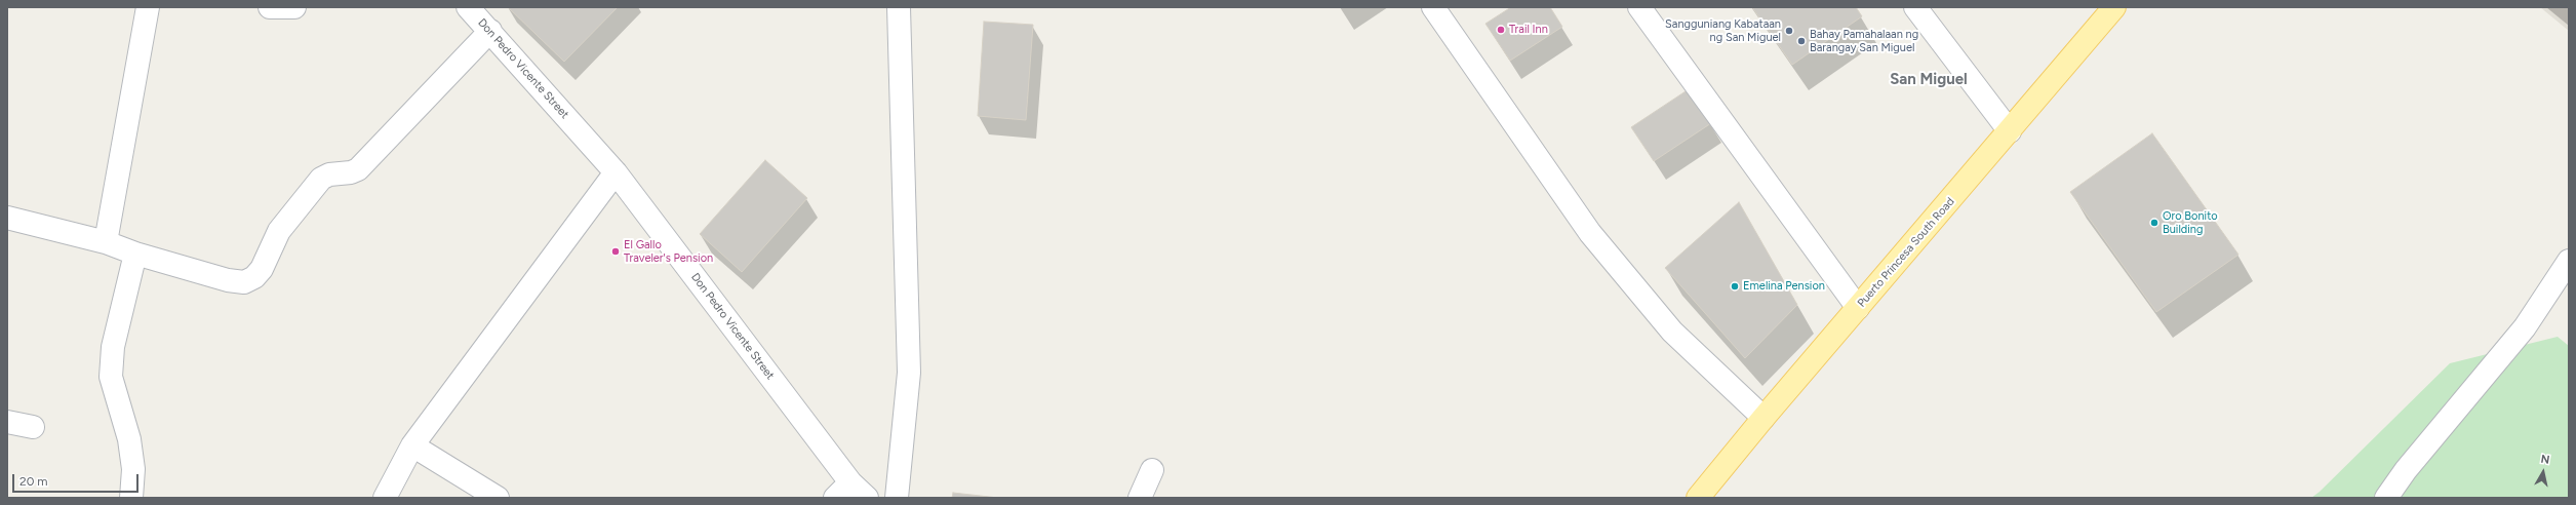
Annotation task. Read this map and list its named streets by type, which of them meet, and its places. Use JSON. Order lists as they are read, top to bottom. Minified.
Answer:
{"streets":{"main road":["Puerto Princesa South Road"],"street":["Don Pedro Vicente Street"]},"districts":["San Miguel"],"places":["Trail Inn","Sangguniang Kabataan ng San Miguel","Bahay Pamahalaan ng Barangay San Miguel","Oro Bonito Building","El Gallo Traveler's Pension","Emelina Pension"],"scale_bar":"20 m","north":"top"}
